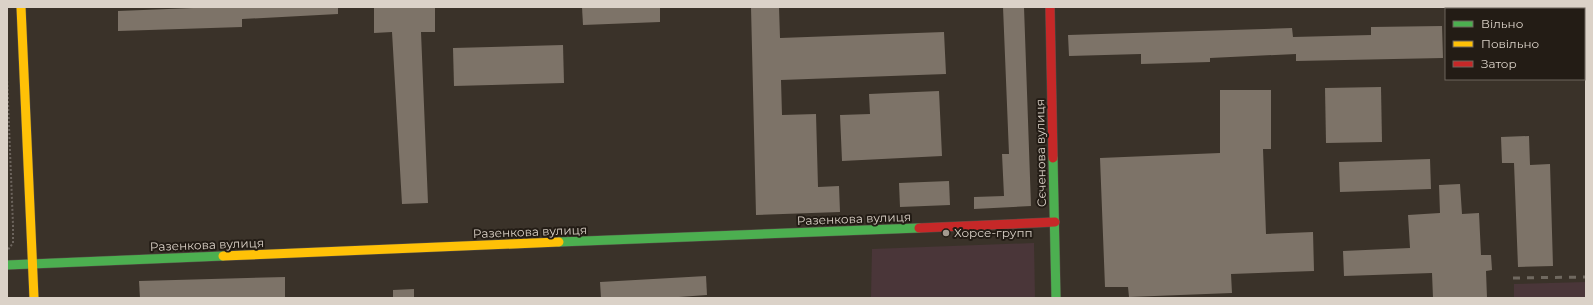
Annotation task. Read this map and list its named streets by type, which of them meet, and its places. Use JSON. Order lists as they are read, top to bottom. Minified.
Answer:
{"streets":{"street":["Сєченова вулиця","Разенкова вулиця"]},"crossings":[["Сєченова вулиця","Разенкова вулиця"]],"places":["Хорсе-групп"],"legend":["Вільно","Повільно","Затор"]}
